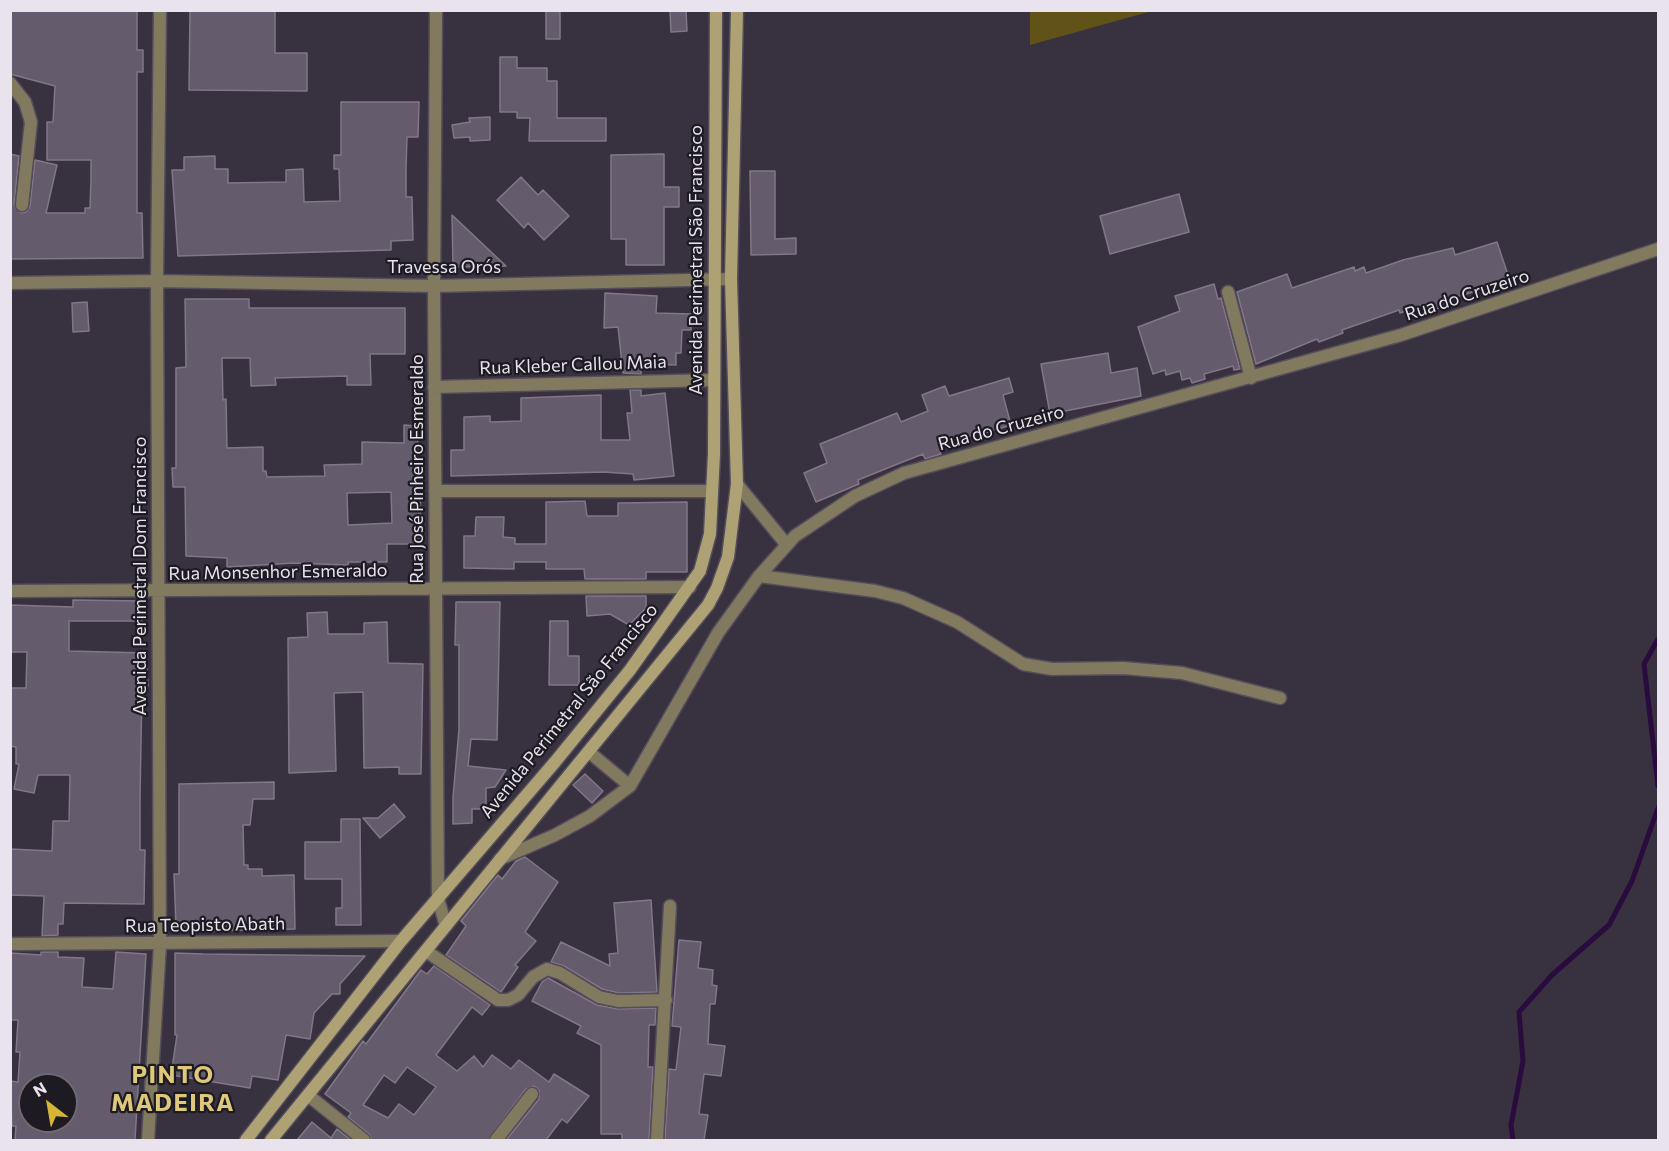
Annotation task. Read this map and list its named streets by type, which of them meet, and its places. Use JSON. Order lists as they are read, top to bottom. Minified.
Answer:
{"streets":{"main road":["Avenida Perimetral São Francisco"],"street":["Travessa Orós","Rua do Cruzeiro","Rua Kleber Callou Maia","Rua José Pinheiro Esmeraldo","Rua Monsenhor Esmeraldo","Avenida Perimetral Dom Francisco","Rua Teopisto Abath"]},"crossings":[["Avenida Perimetral São Francisco","Travessa Orós"],["Avenida Perimetral São Francisco","Rua do Cruzeiro"],["Avenida Perimetral São Francisco","Rua Kleber Callou Maia"],["Avenida Perimetral São Francisco","Rua José Pinheiro Esmeraldo"],["Avenida Perimetral São Francisco","Rua Monsenhor Esmeraldo"],["Avenida Perimetral São Francisco","Rua Teopisto Abath"],["Travessa Orós","Rua José Pinheiro Esmeraldo"],["Travessa Orós","Avenida Perimetral Dom Francisco"],["Rua Kleber Callou Maia","Rua José Pinheiro Esmeraldo"],["Rua José Pinheiro Esmeraldo","Rua Monsenhor Esmeraldo"],["Rua Monsenhor Esmeraldo","Avenida Perimetral Dom Francisco"],["Avenida Perimetral Dom Francisco","Rua Teopisto Abath"]],"districts":["PINTO MADEIRA"],"north":"top left"}
